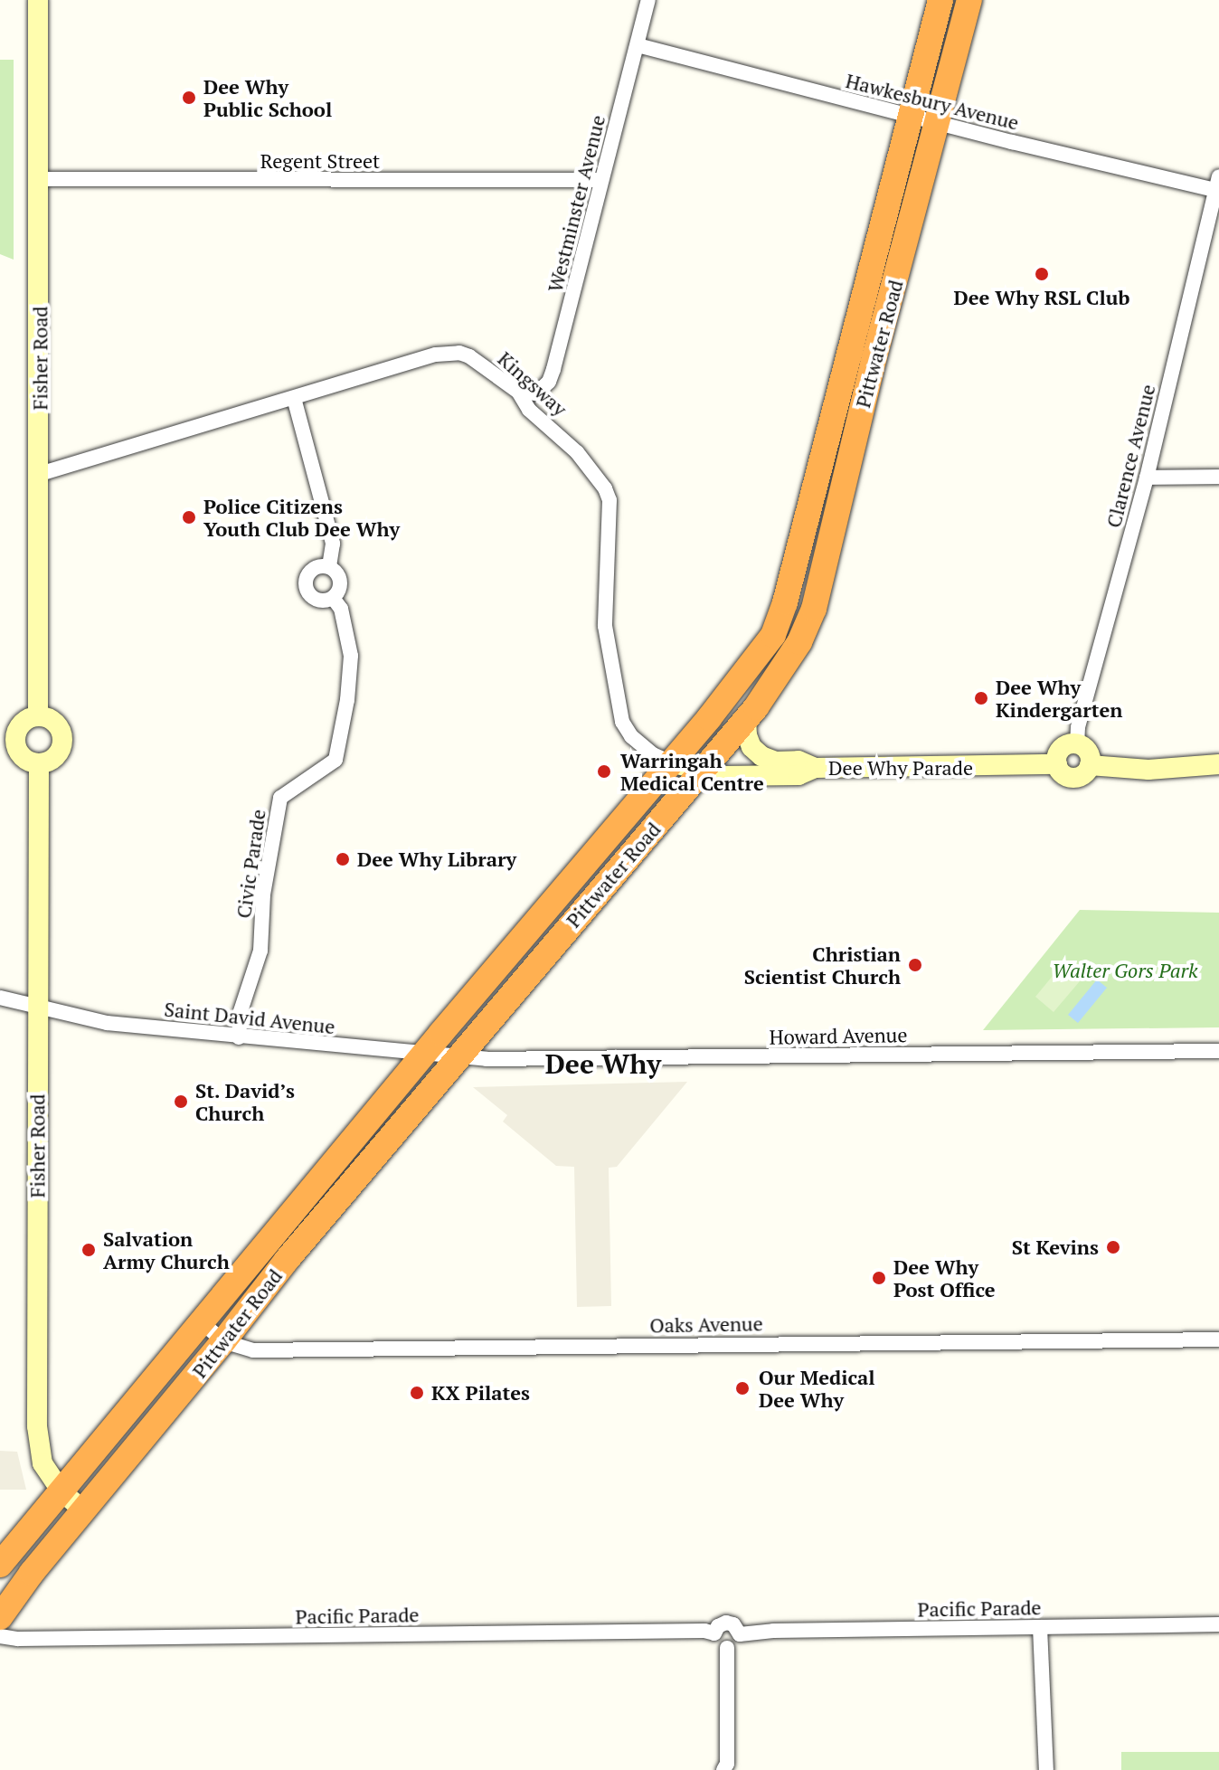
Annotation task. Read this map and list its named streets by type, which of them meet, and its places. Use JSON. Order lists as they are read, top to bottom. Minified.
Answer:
{"streets":{"highway":["Pittwater Road"],"main road":["Fisher Road","Dee Why Parade"],"street":["Hawkesbury Avenue","Regent Street","Westminster Avenue","Kingsway","Clarence Avenue","Civic Parade","Saint David Avenue","Howard Avenue","Oaks Avenue","Pacific Parade"]},"crossings":[["Hawkesbury Avenue","Westminster Avenue"],["Hawkesbury Avenue","Pittwater Road"],["Hawkesbury Avenue","Clarence Avenue"],["Regent Street","Westminster Avenue"],["Regent Street","Fisher Road"],["Westminster Avenue","Kingsway"],["Pittwater Road","Fisher Road"],["Pittwater Road","Kingsway"],["Pittwater Road","Dee Why Parade"],["Pittwater Road","Saint David Avenue"],["Pittwater Road","Howard Avenue"],["Pittwater Road","Oaks Avenue"],["Fisher Road","Kingsway"],["Fisher Road","Saint David Avenue"],["Kingsway","Dee Why Parade"],["Clarence Avenue","Dee Why Parade"],["Civic Parade","Saint David Avenue"],["Saint David Avenue","Howard Avenue"]],"districts":["Dee Why"],"parks":["Walter Gors Park"],"places":["Dee Why Public School","Dee Why RSL Club","Police Citizens Youth Club Dee Why","Dee Why Kindergarten","Warringah Medical Centre","Dee Why Library","Christian Scientist Church","St. David’s Church","St Kevins","Salvation Army Church","Dee Why Post Office","Our Medical Dee Why","KX Pilates"]}
